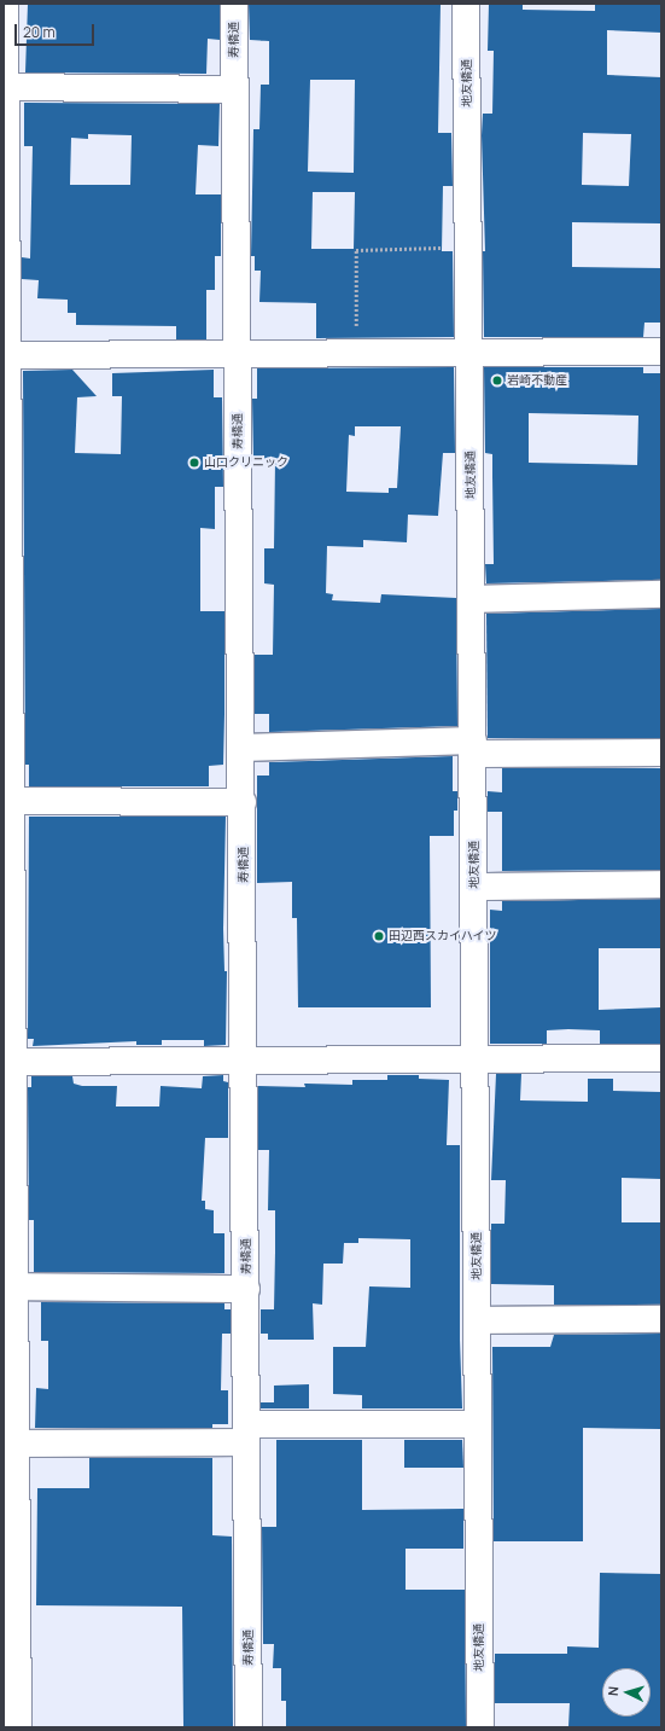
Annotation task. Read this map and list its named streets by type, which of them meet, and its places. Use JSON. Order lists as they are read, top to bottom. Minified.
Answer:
{"streets":{"street":["寿橋通","地友橋通"]},"places":["岩崎不動産","山口クリニック","田辺西スカイハイツ"],"scale_bar":"20 m","north":"left"}
